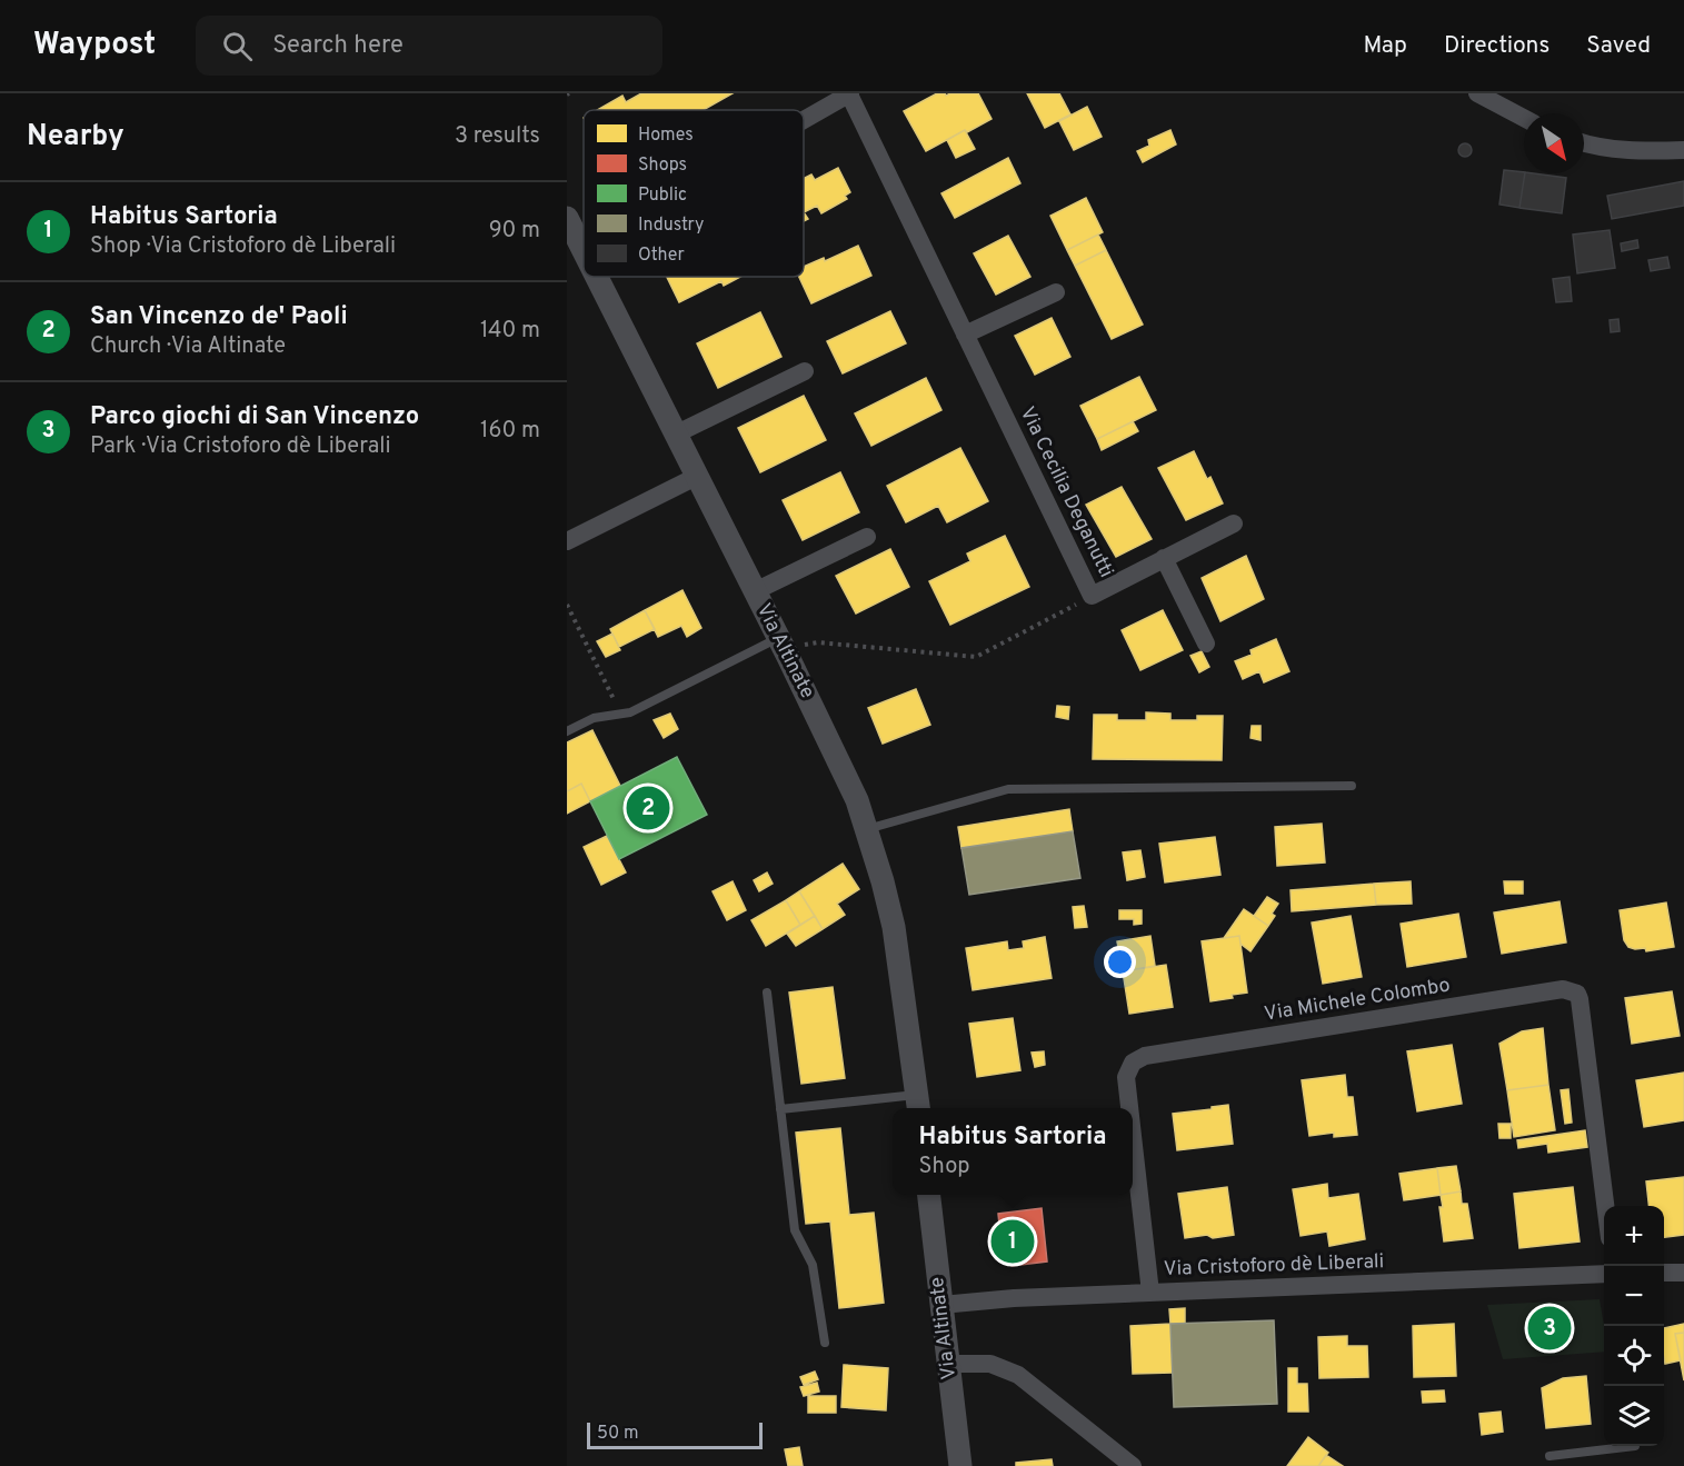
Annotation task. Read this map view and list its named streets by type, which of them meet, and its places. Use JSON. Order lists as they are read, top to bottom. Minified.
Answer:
{"streets":{"street":["Via Cecilia Deganutti","Via Altinate","Via Michele Colombo","Via Cristoforo dè Liberali"]},"crossings":[["Via Altinate","Via Cristoforo dè Liberali"],["Via Michele Colombo","Via Cristoforo dè Liberali"]],"legend":["Homes","Shops","Public","Industry","Other"],"scale_bar":"50 m","north":"bottom right","page":{"header":"Waypost","search":"Search here","nav":["Map","Directions","Saved"],"heading":["Nearby","3 results"],"list":[{"mark":"1","name":"Habitus Sartoria","note":"Shop · Via Cristoforo dè Liberali","value":"90 m"},{"mark":"2","name":"San Vincenzo de' Paoli","note":"Church · Via Altinate","value":"140 m"},{"mark":"3","name":"Parco giochi di San Vincenzo","note":"Park · Via Cristoforo dè Liberali","value":"160 m"}],"pins":["2","1","3"],"popup":["Habitus Sartoria","Shop"],"map_buttons":["+","−"],"scale":"50 m"}}
